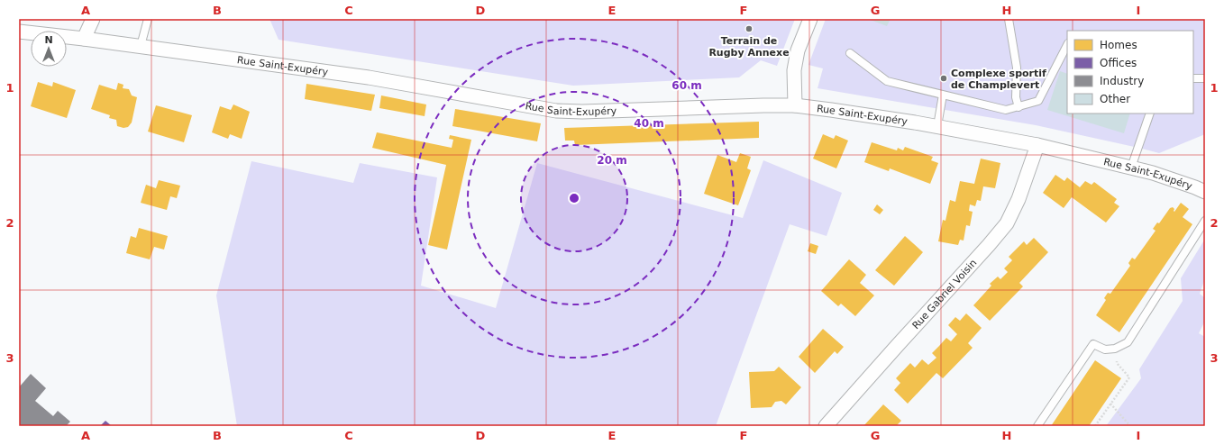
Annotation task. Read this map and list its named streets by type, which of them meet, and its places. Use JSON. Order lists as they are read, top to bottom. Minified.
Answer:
{"streets":{"street":["Rue Saint-Exupéry","Rue Gabriel Voisin"]},"crossings":[["Rue Saint-Exupéry","Rue Gabriel Voisin"]],"places":["Terrain de Rugby Annexe","Complexe sportif de Champlevert"],"legend":["Homes","Offices","Industry","Other"],"north":"top","grid":{"columns":["A","B","C","D","E","F","G","H","I"],"rows":["1","2","3"]},"rings":["60 m","40 m","20 m"]}
